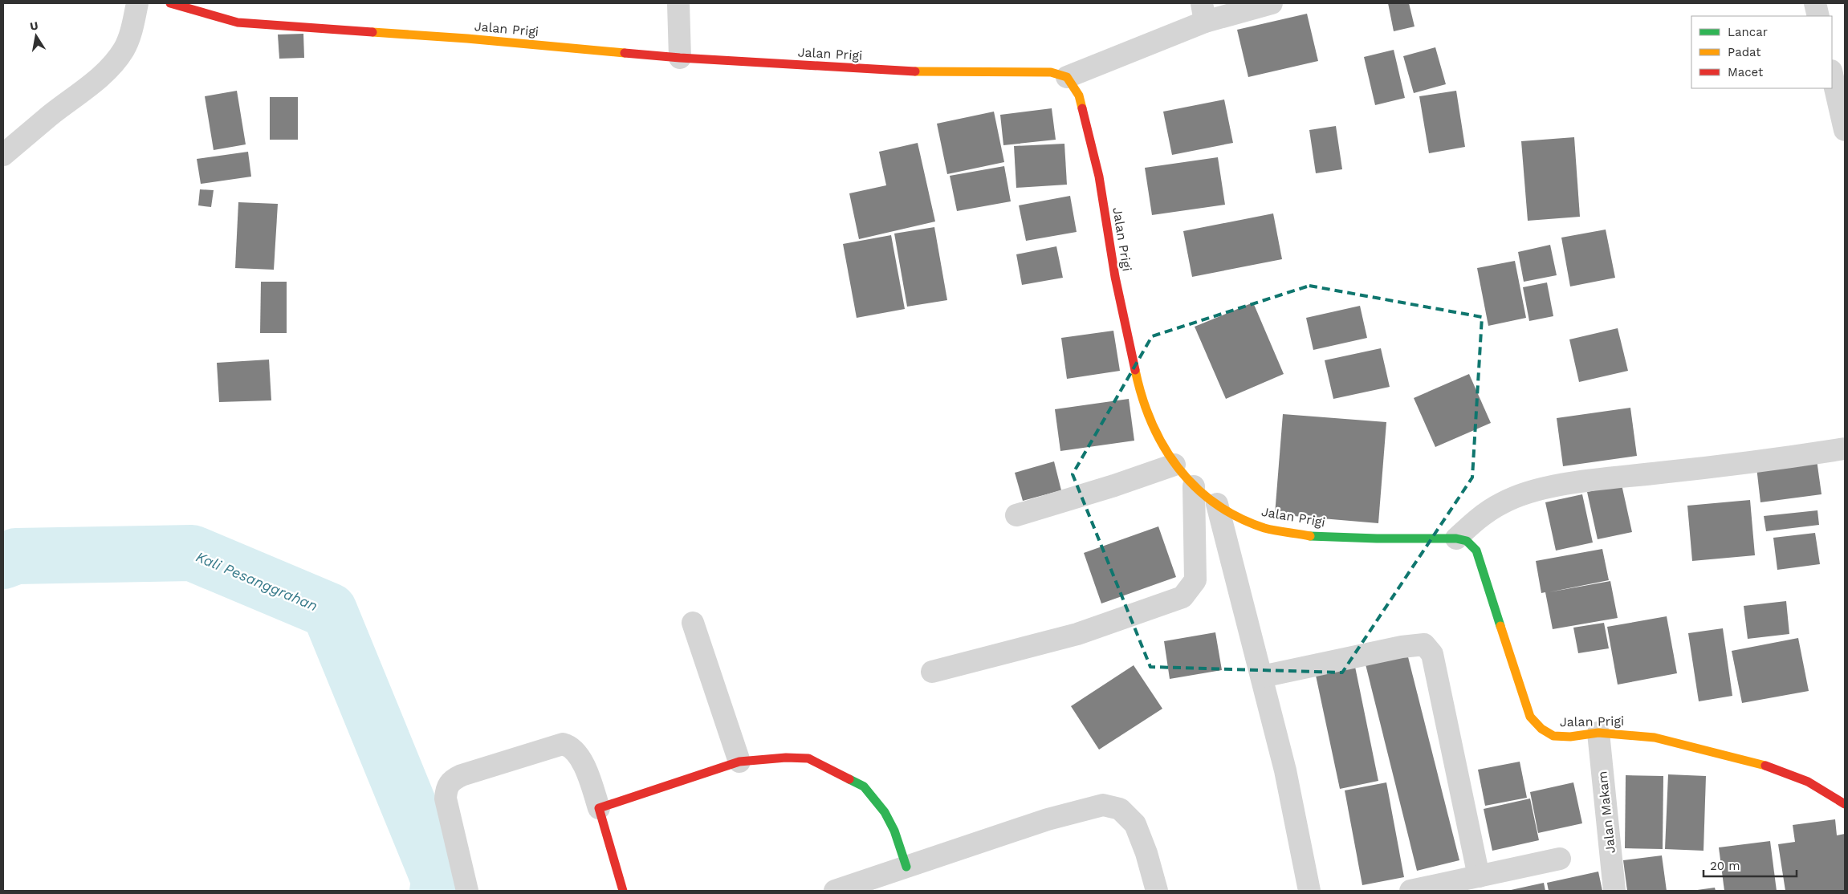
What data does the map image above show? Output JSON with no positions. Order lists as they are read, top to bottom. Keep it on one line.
{"streets":{"street":["Jalan Prigi","Jalan Makam"]},"crossings":[["Jalan Prigi","Jalan Makam"]],"water":["Kali Pesanggrahan"],"legend":["Lancar","Padat","Macet"],"scale_bar":"20 m","north":"top"}
